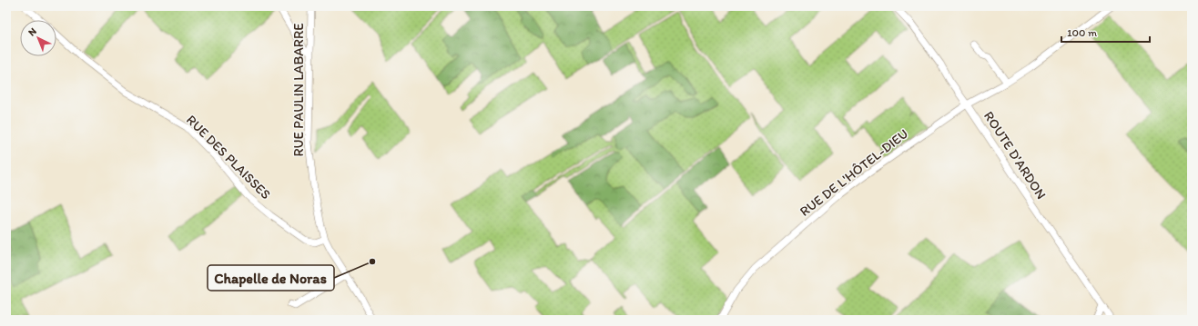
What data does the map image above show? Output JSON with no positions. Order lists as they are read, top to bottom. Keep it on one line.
{"streets":{"street":["RUE PAULIN LABARRE","ROUTE D'ARDON","RUE DES PLAISSES","RUE DE L'HÔTEL-DIEU"]},"crossings":[["RUE PAULIN LABARRE","RUE DES PLAISSES"],["ROUTE D'ARDON","RUE DE L'HÔTEL-DIEU"]],"places":["Chapelle de Noras"],"scale_bar":"100 m","north":"top left"}
